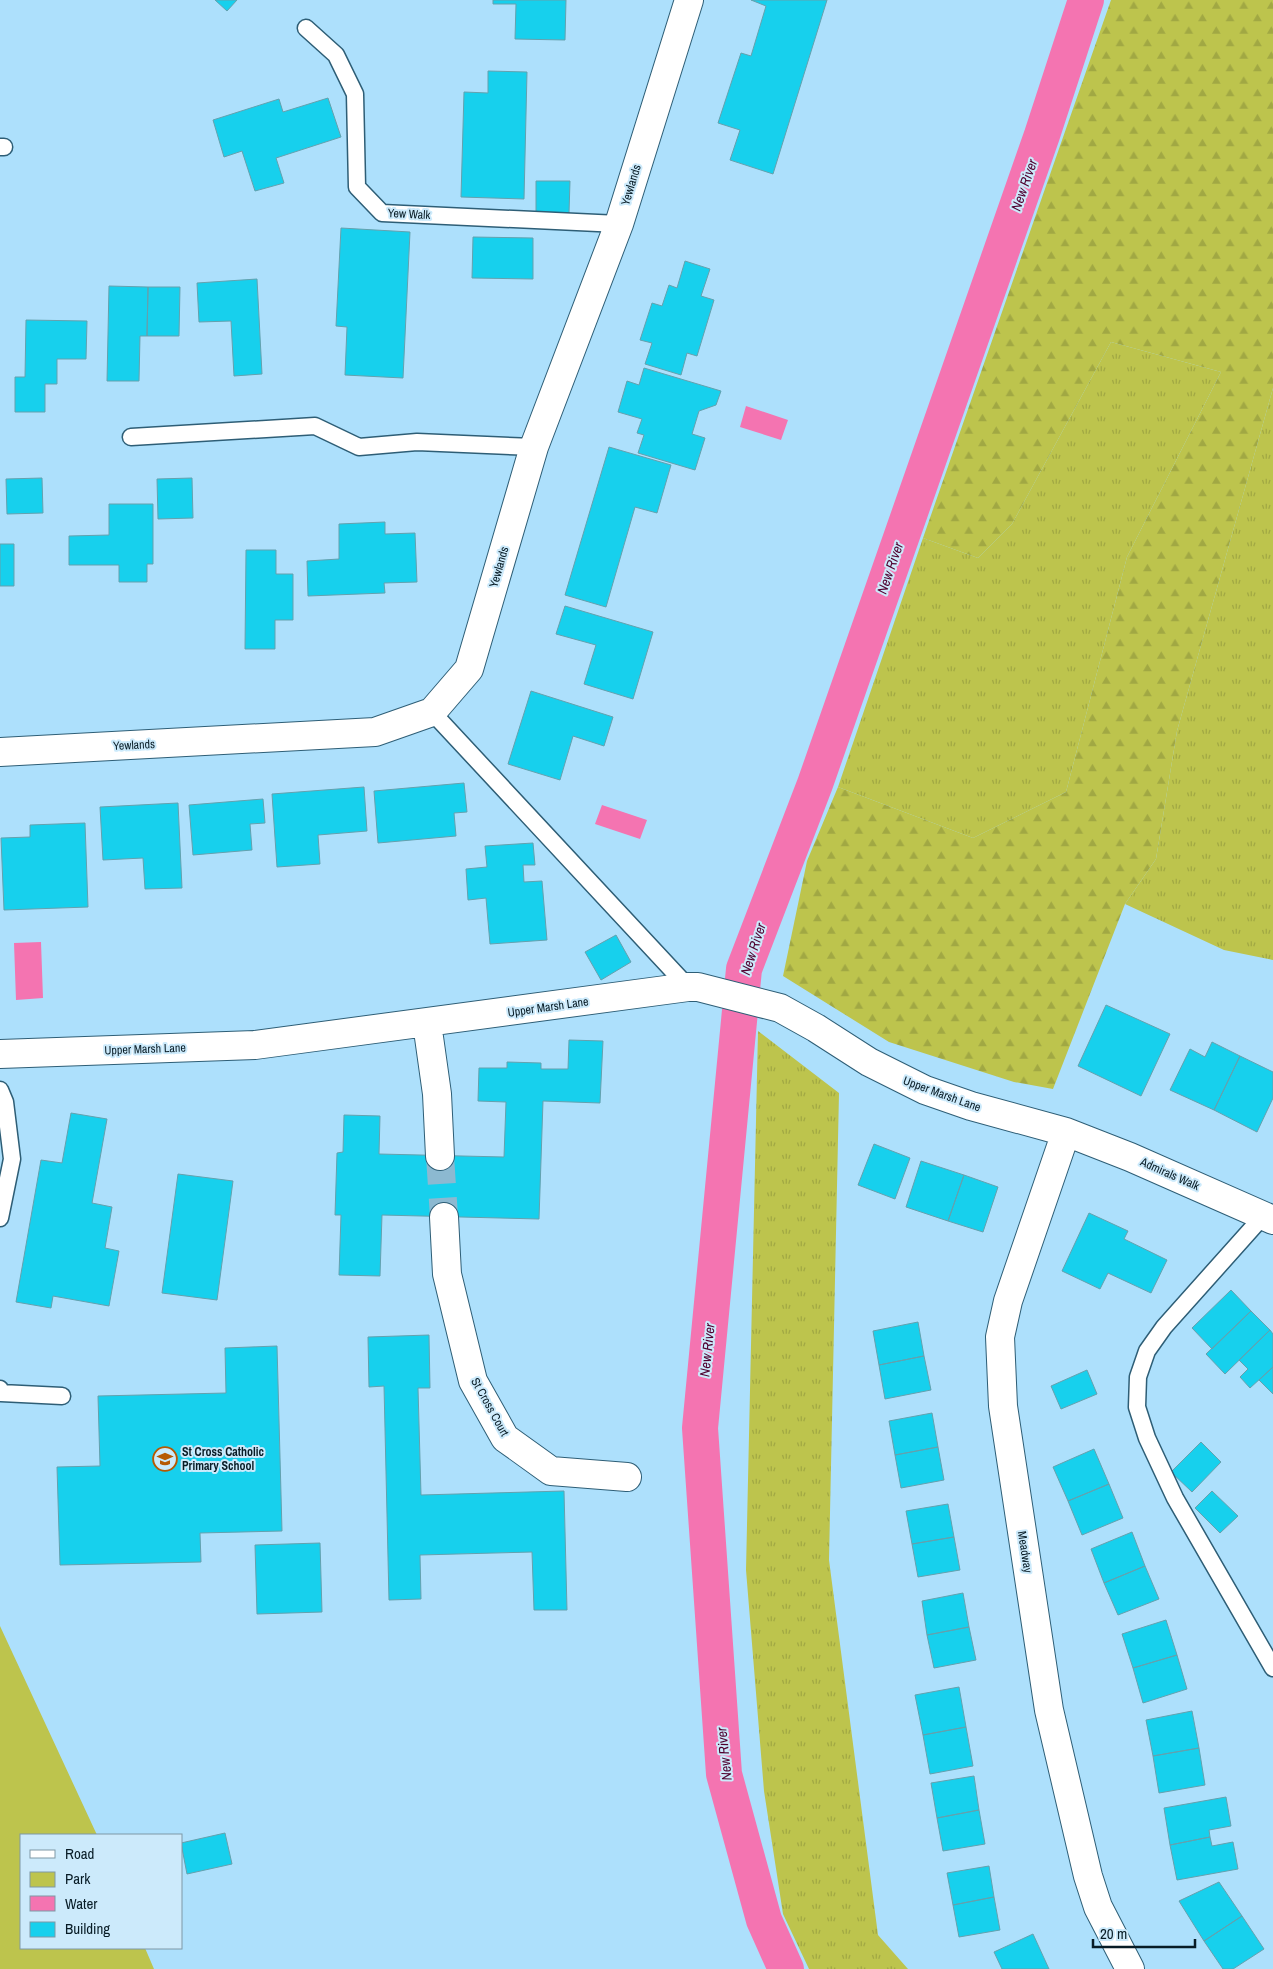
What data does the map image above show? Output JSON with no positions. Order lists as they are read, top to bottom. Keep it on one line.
{"streets":{"street":["Yewlands","Upper Marsh Lane","Admirals Walk","St Cross Court","Meadway"],"lane":["Yew Walk"]},"crossings":[["Yewlands","Yew Walk"],["Upper Marsh Lane","Admirals Walk"],["Upper Marsh Lane","Meadway"],["Admirals Walk","Meadway"]],"water":["New River"],"places":{"school or university":["St Cross Catholic Primary School"]},"legend":["Road","Park","Water","Building"],"scale_bar":"20 m"}
